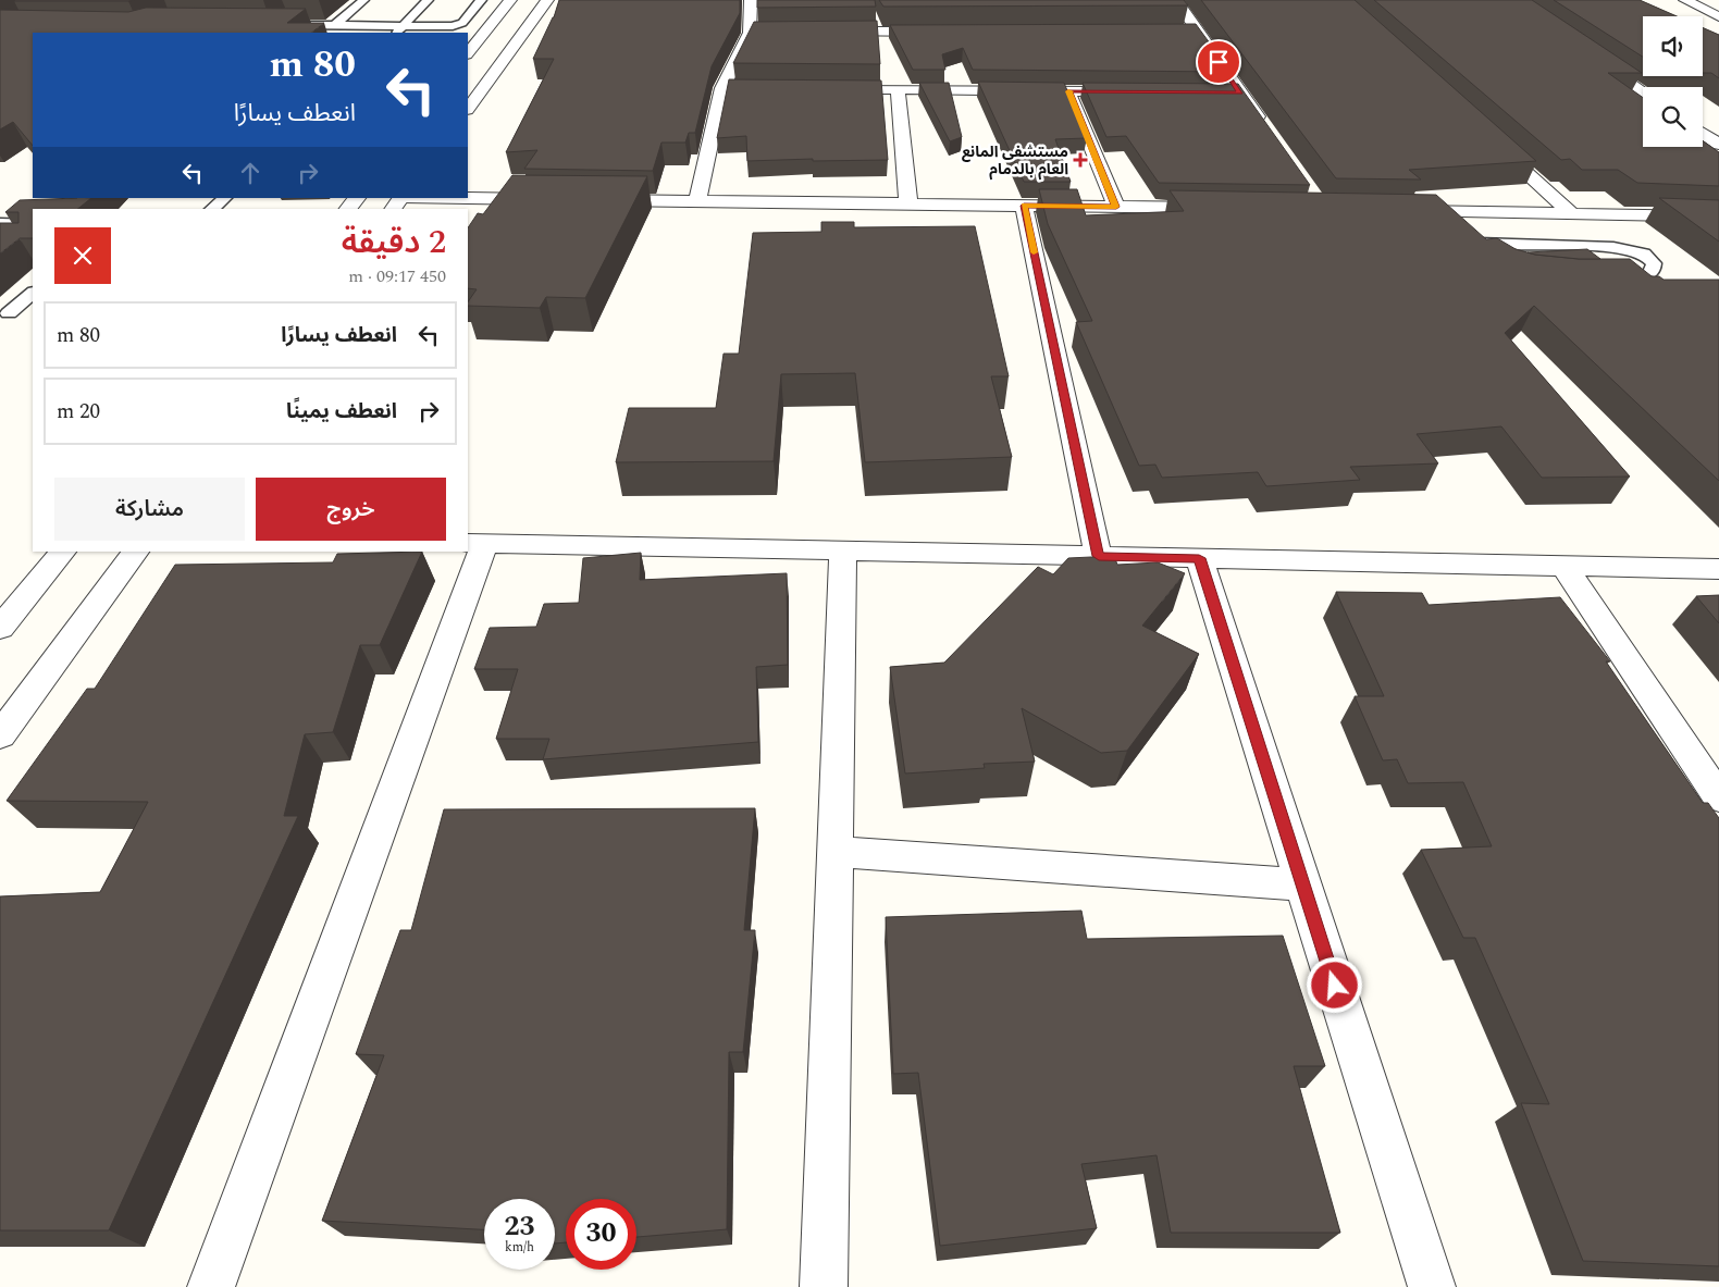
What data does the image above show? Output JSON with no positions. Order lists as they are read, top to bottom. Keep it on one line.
{"places":{"health":["مستشفى المانع العام بالدمام"]},"page":{"turn":["80 m","انعطف يسارًا"],"heading":["2 دقيقة","450 m · 09:17"],"list":[{"name":"انعطف يسارًا","value":"80 m"},{"name":"انعطف يمينًا","value":"20 m"}],"buttons":["خروج","مشاركة"],"speed":"23 km/h","limit":"30"}}
